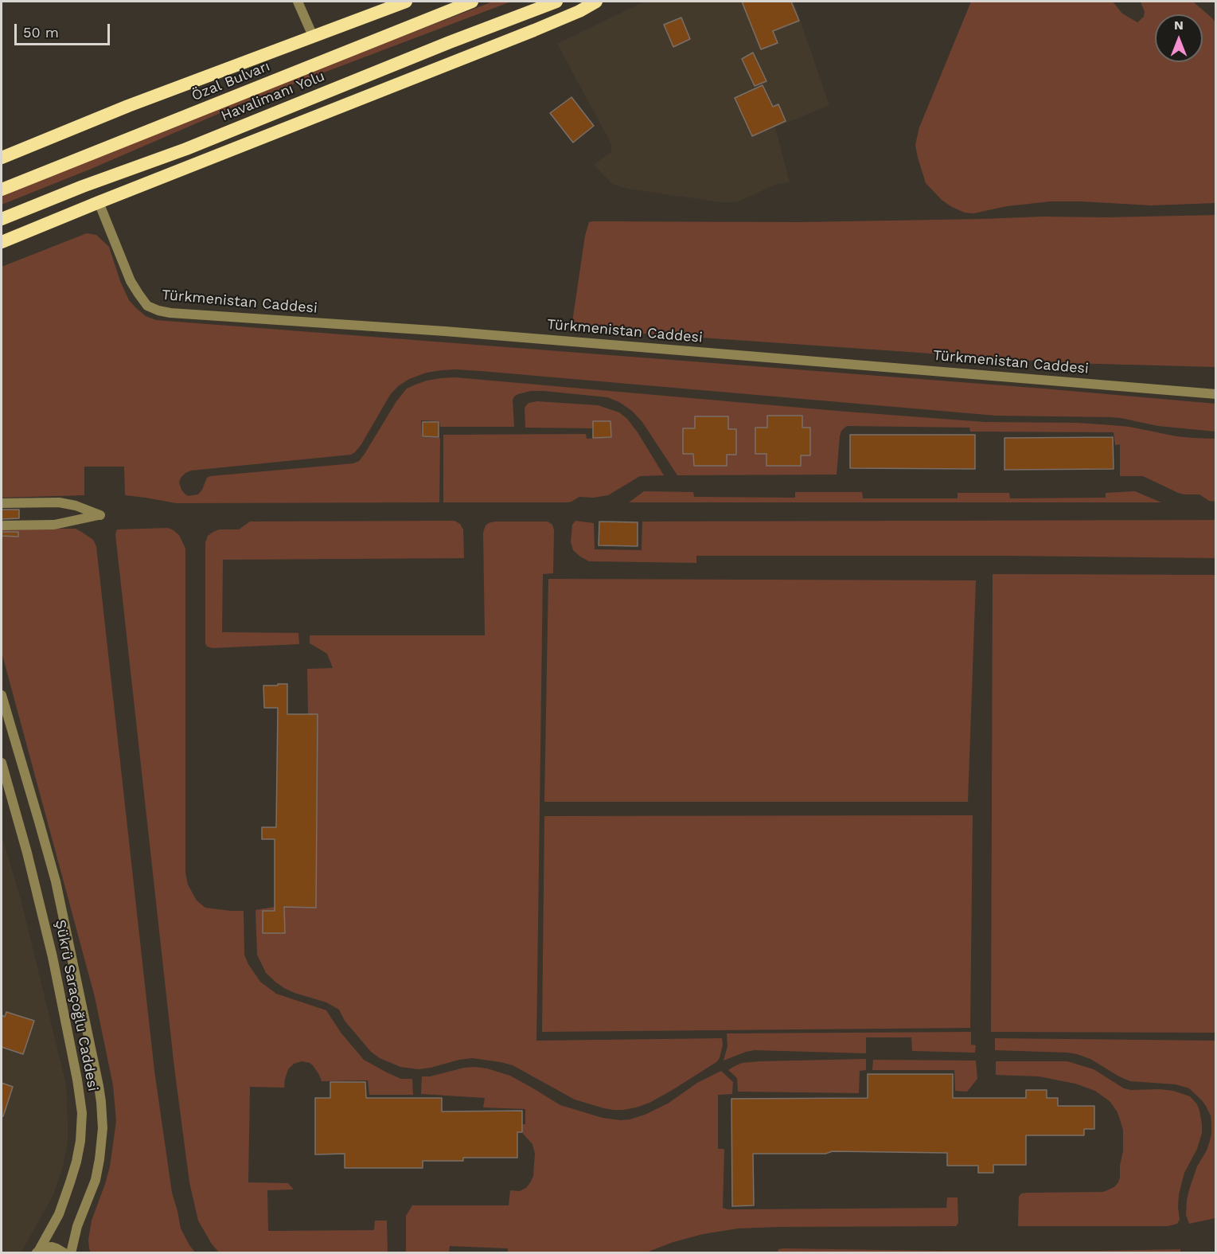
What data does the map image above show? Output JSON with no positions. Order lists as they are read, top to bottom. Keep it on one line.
{"streets":{"highway":["Özal Bulvarı","Havalimanı Yolu"],"street":["Türkmenistan Caddesi","Şükrü Saraçoğlu Caddesi"]},"scale_bar":"50 m","north":"top"}
